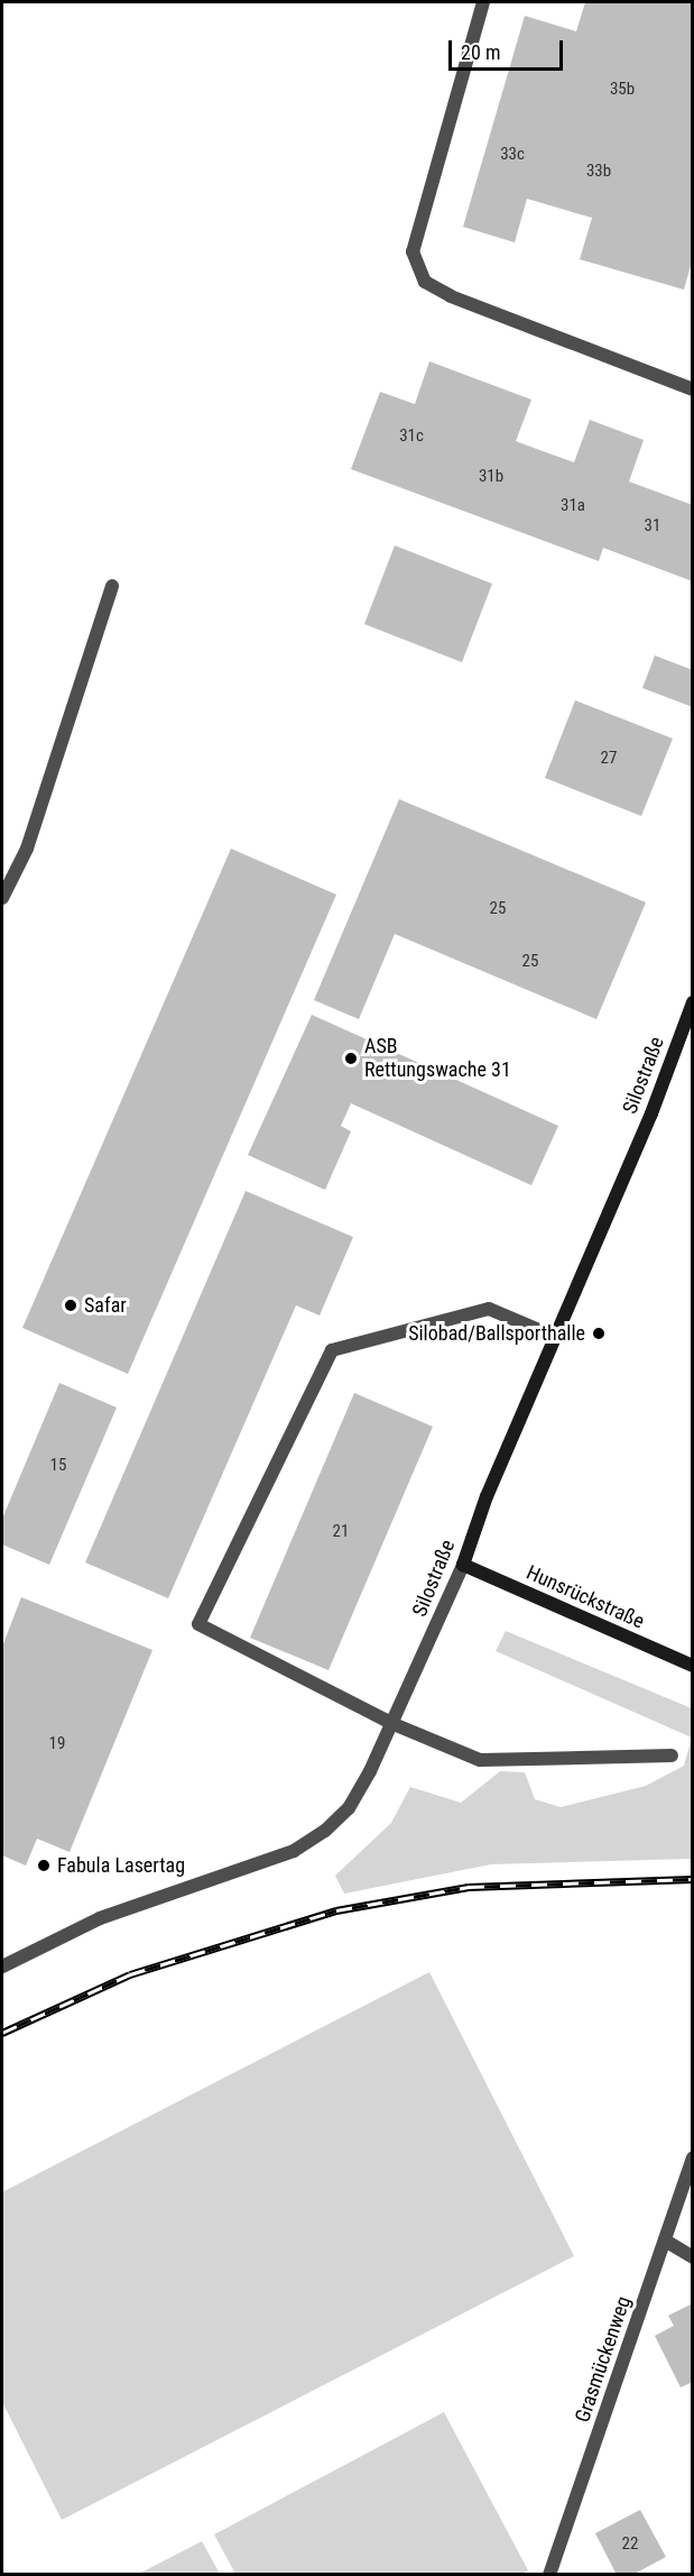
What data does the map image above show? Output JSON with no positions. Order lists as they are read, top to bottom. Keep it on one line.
{"streets":{"main road":["Silostraße","Hunsrückstraße"],"street":["Grasmückenweg"]},"crossings":[["Silostraße","Hunsrückstraße"]],"places":["ASB Rettungswache 31","Safar","Silobad/Ballsporthalle","Fabula Lasertag"],"house_numbers":["35b","33c","33b","31c","31b","31a","31","27","25","25","15","21","19","22"],"scale_bar":"20 m"}
